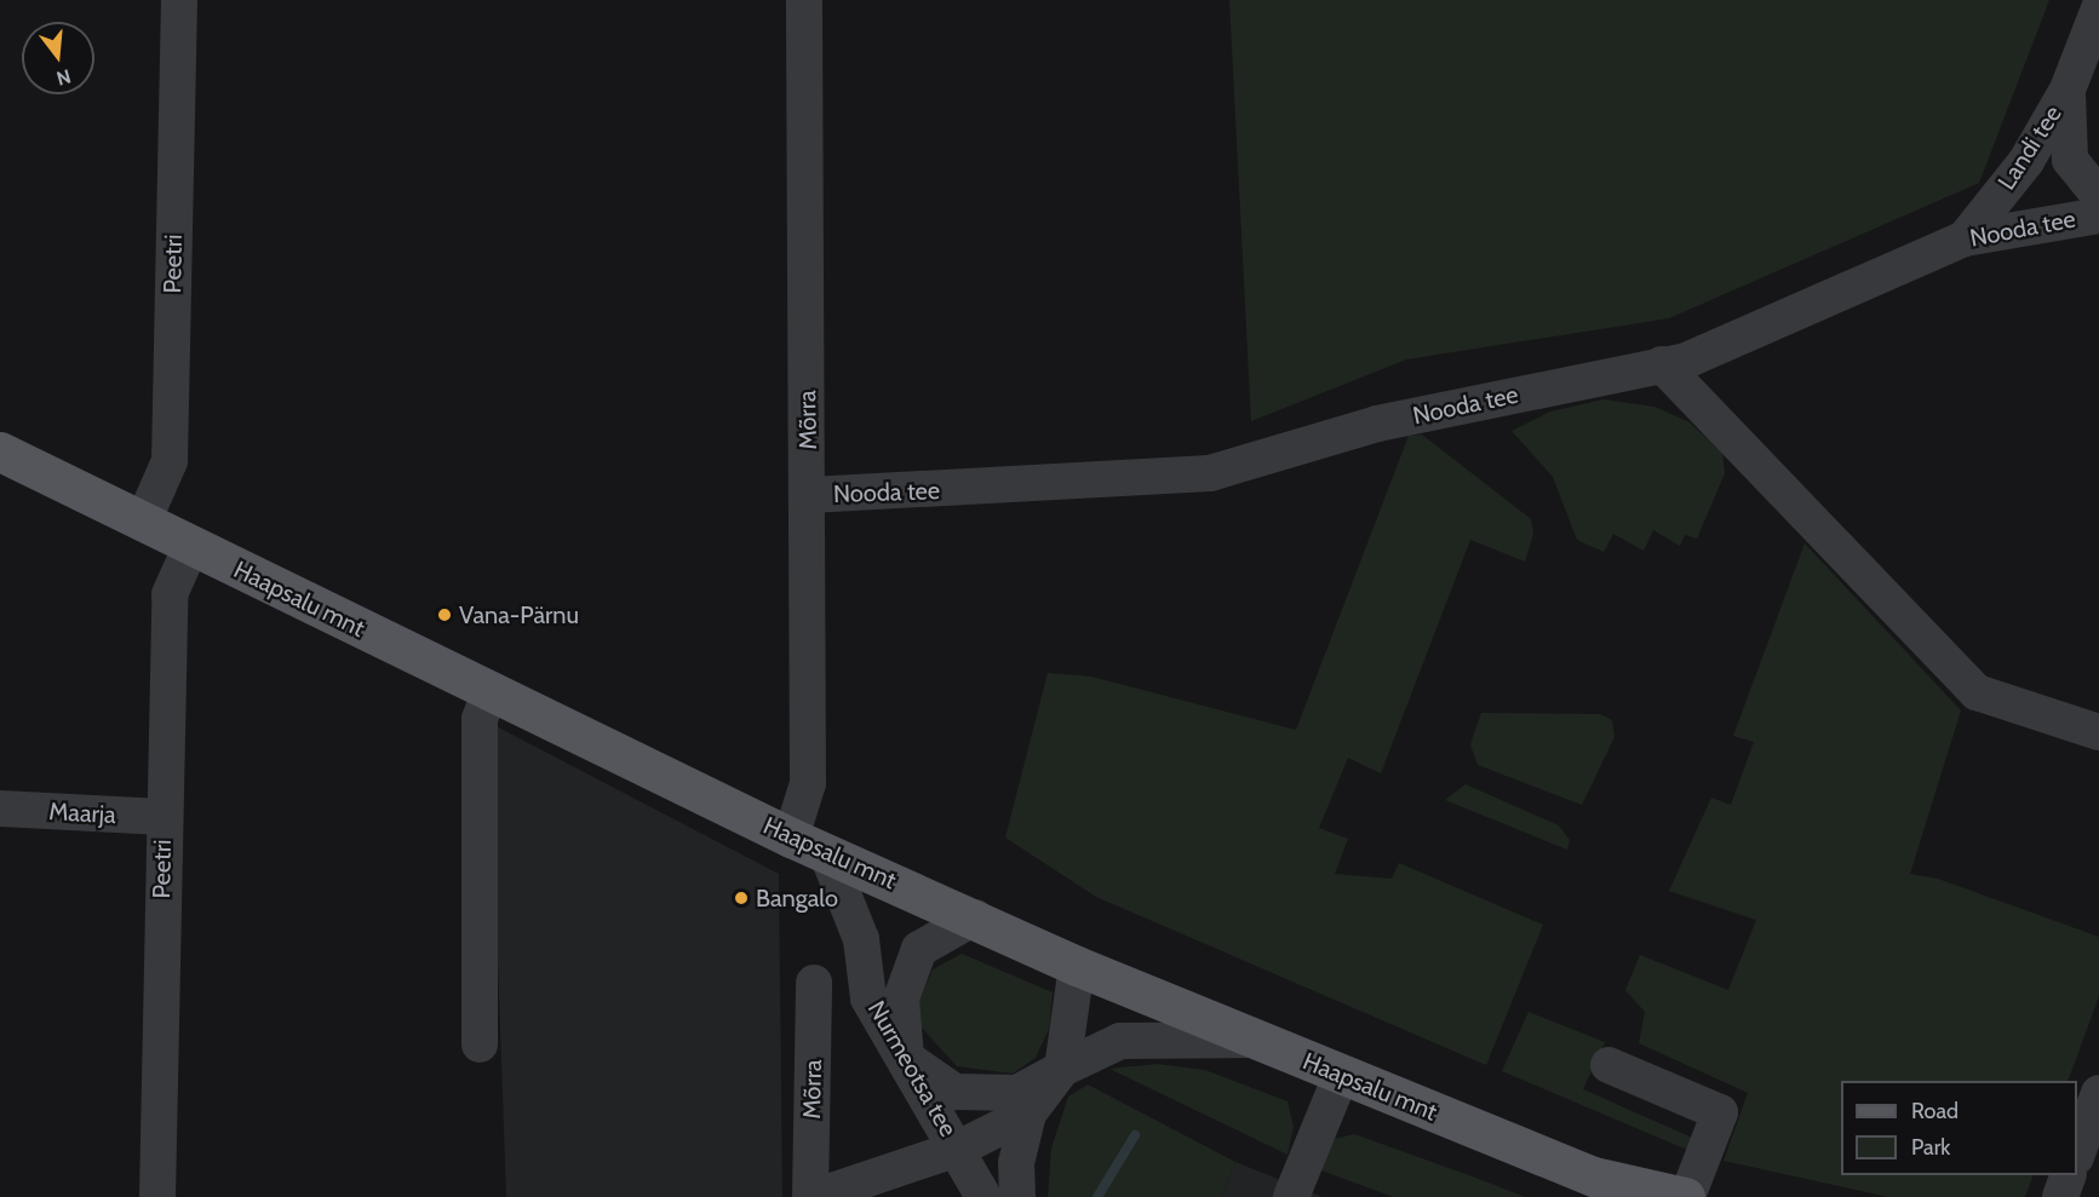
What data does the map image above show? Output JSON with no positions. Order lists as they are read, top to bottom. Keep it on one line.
{"streets":{"main road":["Haapsalu mnt"],"street":["Landi tee","Nooda tee","Peetri","Mõrra","Maarja","Nurmeotsa tee"]},"crossings":[["Landi tee","Nooda tee"],["Nooda tee","Mõrra"],["Peetri","Haapsalu mnt"],["Peetri","Maarja"],["Mõrra","Haapsalu mnt"],["Haapsalu mnt","Nurmeotsa tee"]],"places":["Vana-Pärnu","Bangalo"],"legend":["Road","Park"],"north":"bottom"}
